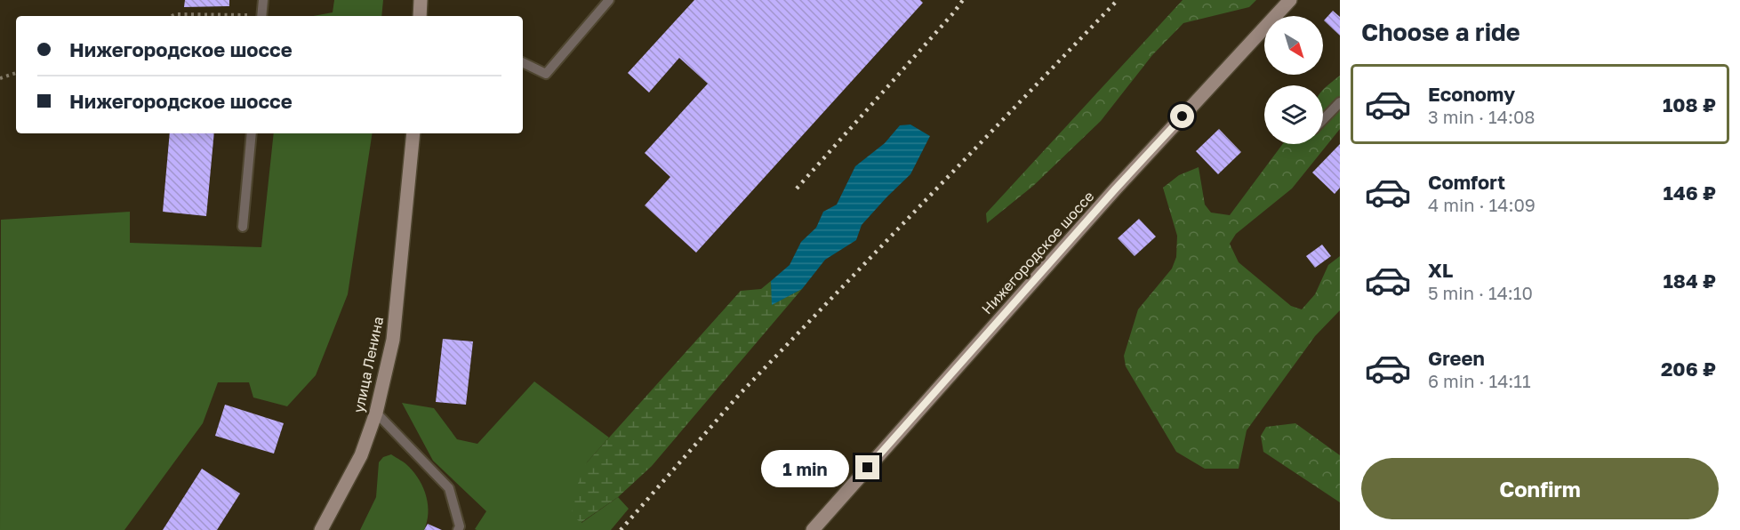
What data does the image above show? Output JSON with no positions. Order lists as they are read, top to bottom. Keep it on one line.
{"streets":{"street":["Нижегородское шоссе","улица Ленина"]},"north":"bottom right","page":{"heading":"Choose a ride","banner":["Нижегородское шоссе","Нижегородское шоссе"],"list":[{"name":"Economy","note":"3 min · 14:08","value":"108 ₽"},{"name":"Comfort","note":"4 min · 14:09","value":"146 ₽"},{"name":"XL","note":"5 min · 14:10","value":"184 ₽"},{"name":"Green","note":"6 min · 14:11","value":"206 ₽"}],"buttons":"Confirm","bubble":"1 min"}}
